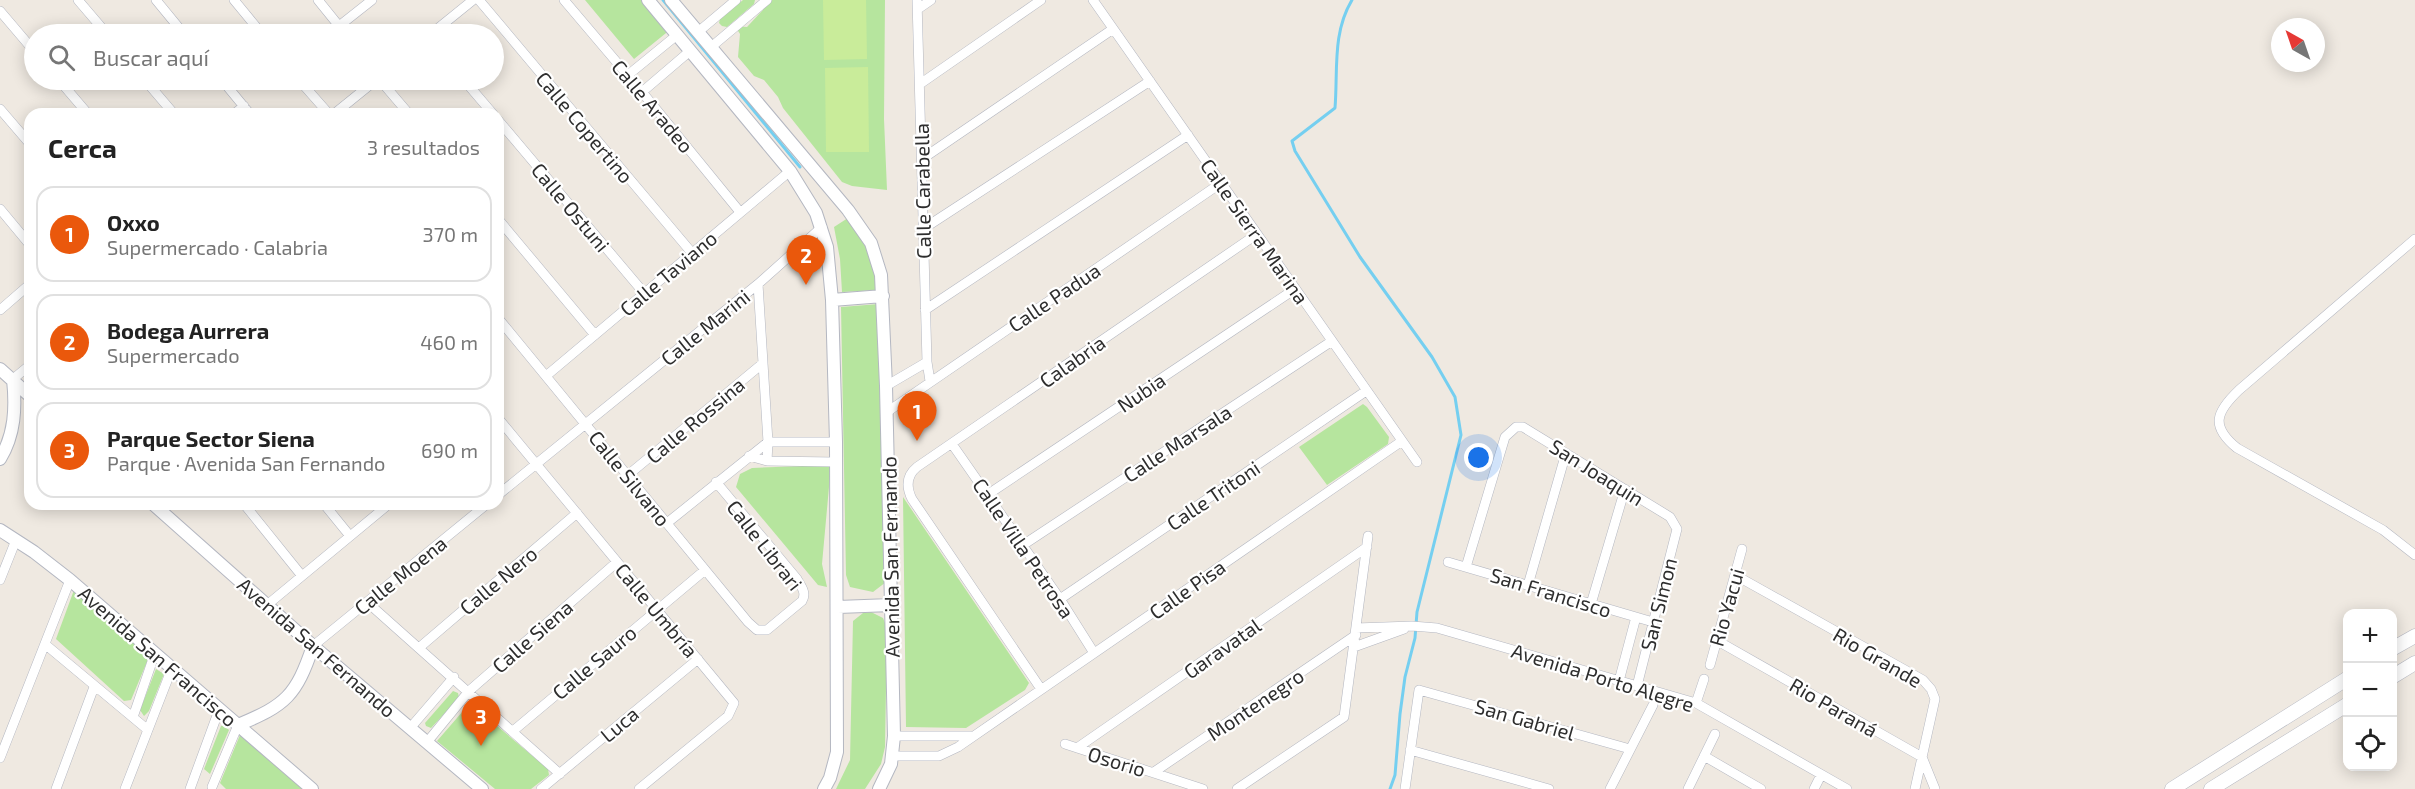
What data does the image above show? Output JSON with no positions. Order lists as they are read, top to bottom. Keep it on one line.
{"streets":{"street":["Calle Aradeo","Calle Copertino","Calle Carabella","Calle Ostuni","Calle Sierra Marina","Calle Taviano","Calle Padua","Calle Marini","Calabria","Nubia","Calle Rossina","Calle Marsala","San Joaquin","Calle Silvano","Calle Tritoni","Calle Librari","Calle Villa Petrosa","Avenida San Fernando","Calle Moena","Calle Nero","Calle Pisa","San Francisco","San Simon","Rio Yacui","Calle Umbría","Calle Siena","Garavatal","Avenida San Francisco","Rio Grande","Calle Sauro","Avenida Porto Alegre","Montenegro","Rio Paraná","San Gabriel","Luca","Osorio"]},"crossings":[["Calle Aradeo","Calle Taviano"],["Calle Copertino","Calle Taviano"],["Calle Carabella","Calle Padua"],["Calle Ostuni","Calle Taviano"],["Calle Sierra Marina","Calle Padua"],["Calle Sierra Marina","Calabria"],["Calle Sierra Marina","Nubia"],["Calle Sierra Marina","Calle Marsala"],["Calle Sierra Marina","Calle Tritoni"],["Calle Sierra Marina","Calle Pisa"],["Calle Taviano","Calle Silvano"],["Calle Padua","Avenida San Fernando"],["Calle Marini","Calle Silvano"],["Calle Marini","Calle Umbría"],["Calabria","Calle Villa Petrosa"],["Calabria","Calle Pisa"],["Nubia","Calle Villa Petrosa"],["Calle Rossina","Calle Silvano"],["Calle Marsala","Calle Villa Petrosa"],["San Joaquin","San Francisco"],["San Joaquin","San Simon"],["Calle Silvano","Calle Librari"],["Calle Silvano","Calle Sauro"],["Calle Tritoni","Calle Villa Petrosa"],["Calle Villa Petrosa","Calle Pisa"],["Avenida San Fernando","Calle Moena"],["Avenida San Fernando","Calle Pisa"],["Avenida San Fernando","Calle Siena"],["Calle Nero","Calle Umbría"],["San Francisco","San Simon"],["San Simon","Avenida Porto Alegre"],["Rio Yacui","Rio Grande"],["Rio Yacui","Rio Paraná"],["Calle Umbría","Calle Siena"],["Calle Umbría","Calle Sauro"],["Calle Umbría","Luca"],["Garavatal","Osorio"],["Rio Grande","Rio Paraná"],["Avenida Porto Alegre","Montenegro"],["Montenegro","Osorio"]],"north":"top left","page":{"search":"Buscar aquí","heading":["Cerca","3 resultados"],"list":[{"mark":"1","name":"Oxxo","note":"Supermercado · Calabria","value":"370 m"},{"mark":"2","name":"Bodega Aurrera","note":"Supermercado","value":"460 m"},{"mark":"3","name":"Parque Sector Siena","note":"Parque · Avenida San Fernando","value":"690 m"}],"pins":["2","1","3"],"map_buttons":["+","−"]}}
